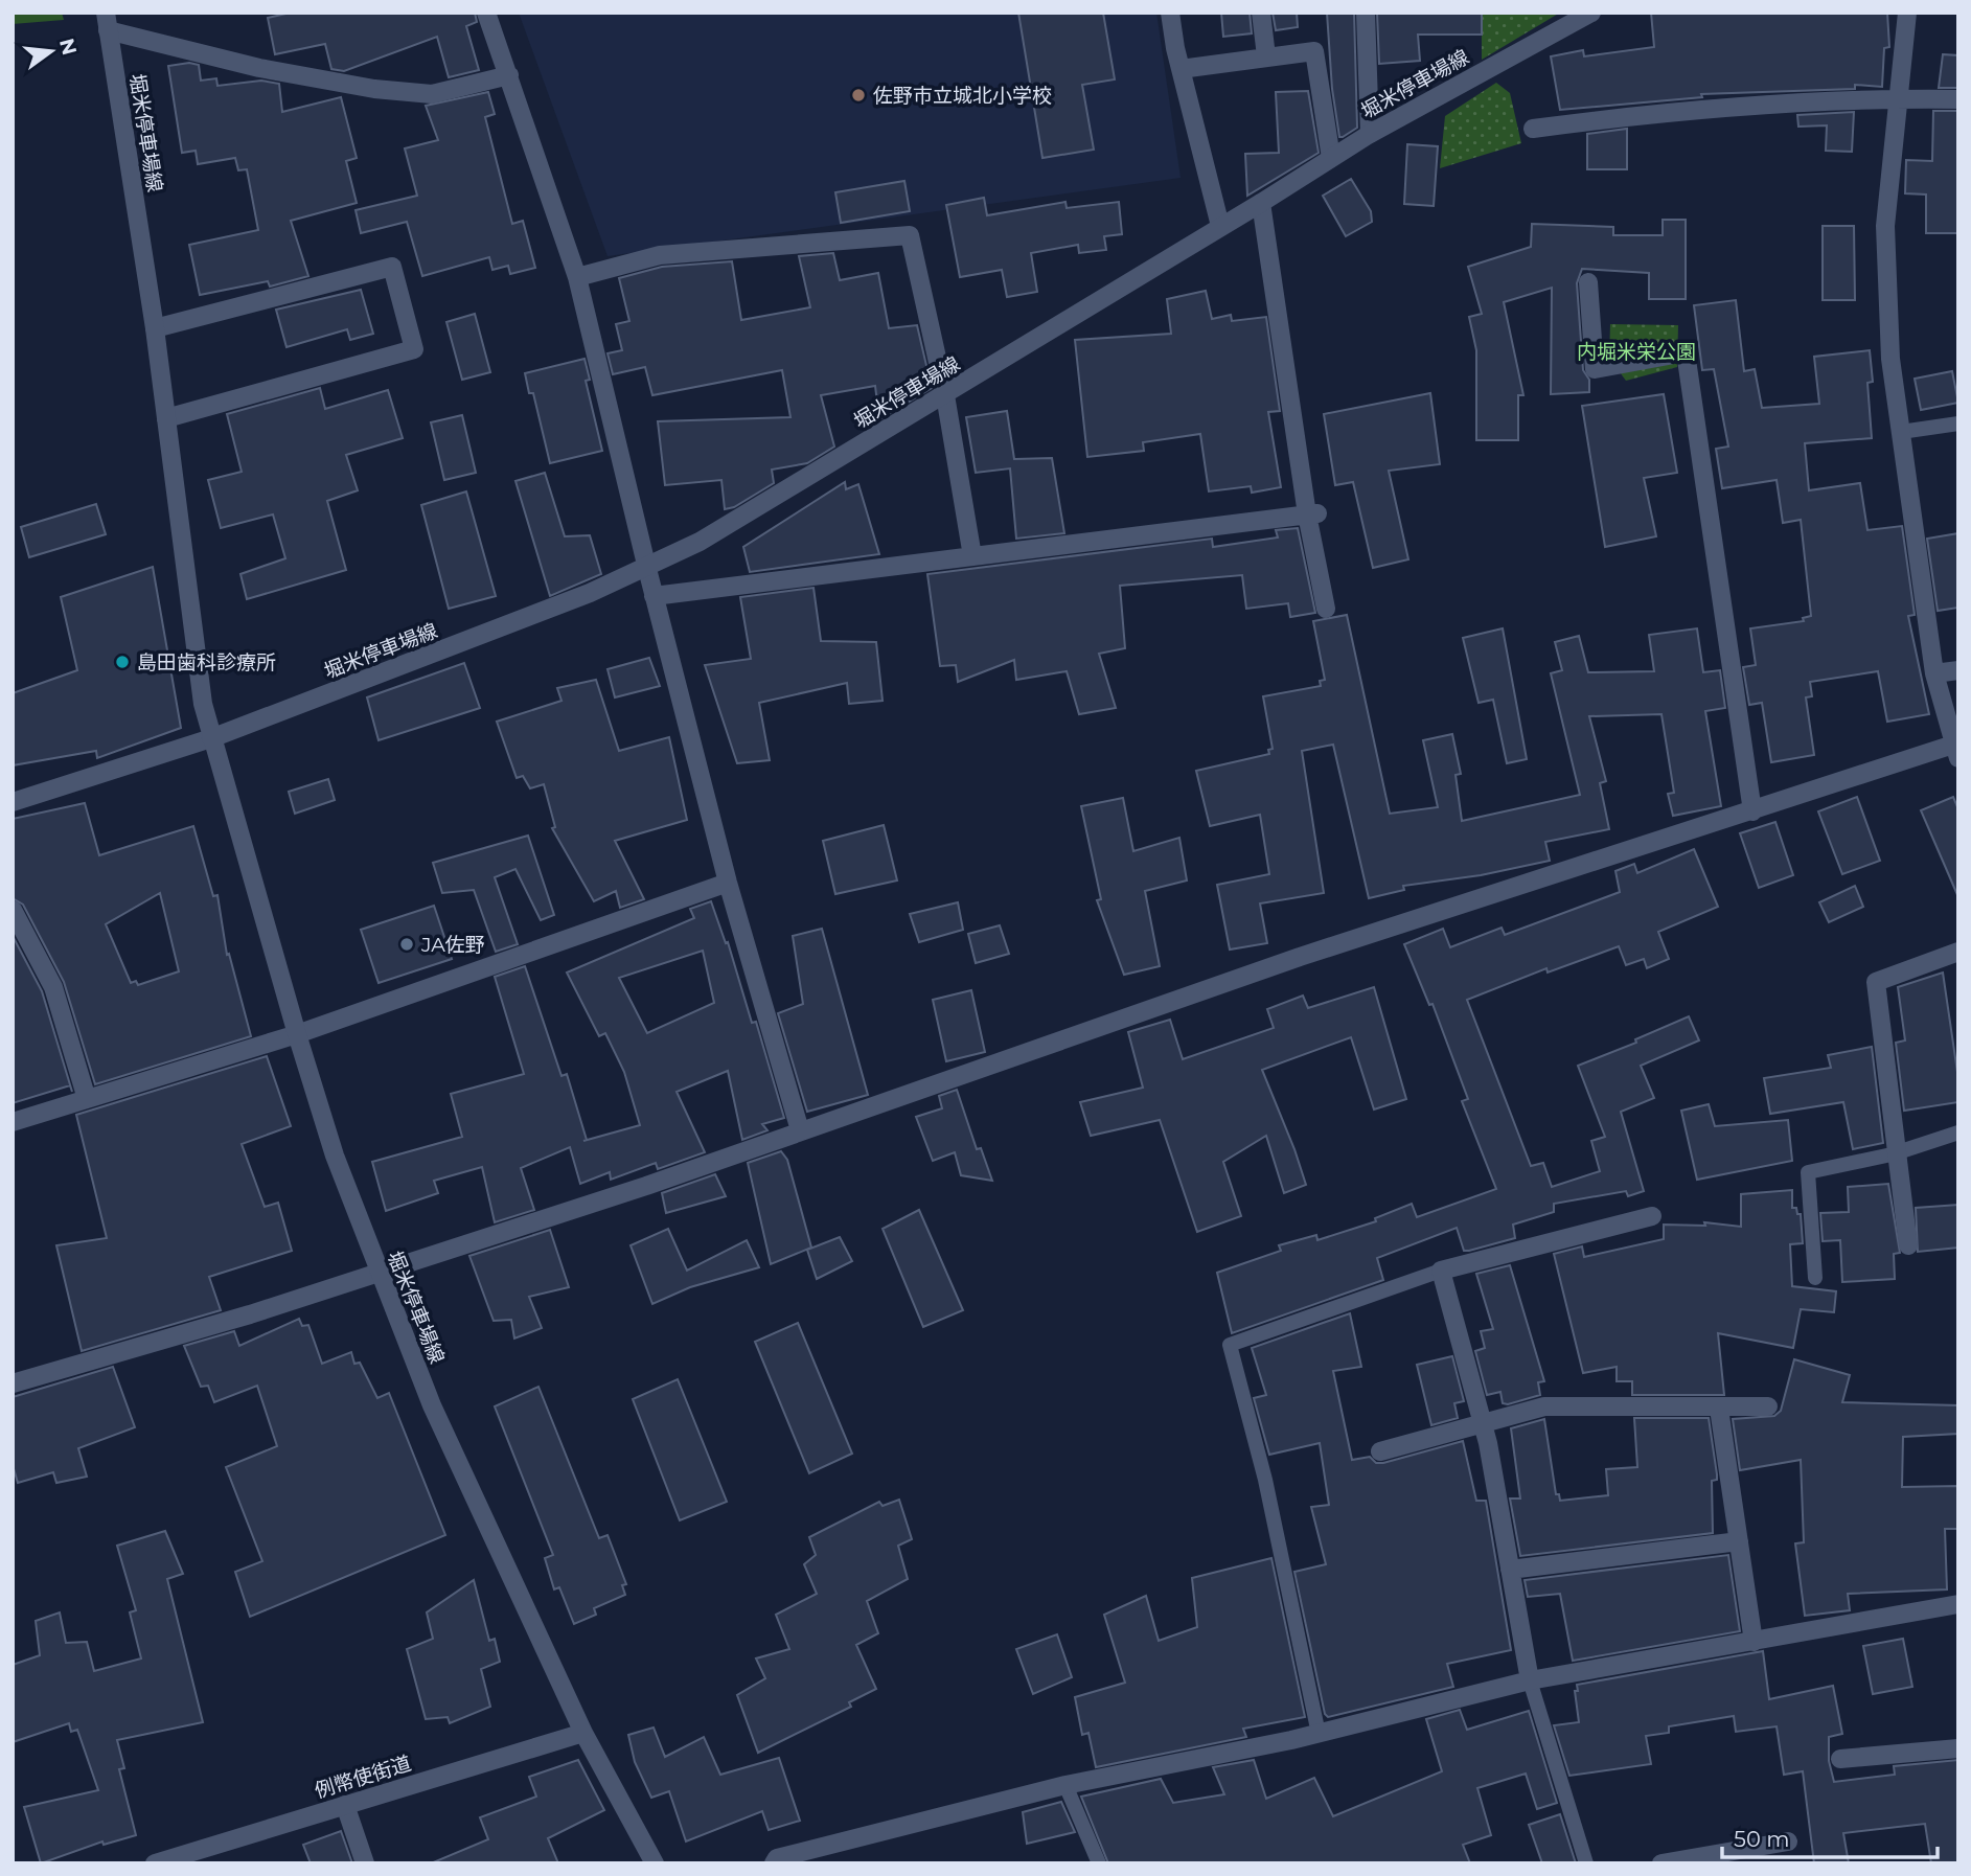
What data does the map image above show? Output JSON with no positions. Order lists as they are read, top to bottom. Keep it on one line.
{"streets":{"street":["堀米停車場線","例幣使街道"]},"crossings":[["堀米停車場線","例幣使街道"]],"parks":["内堀米栄公園"],"places":["佐野市立城北小学校","島田歯科診療所","JA佐野"],"scale_bar":"50 m","north":"right"}
